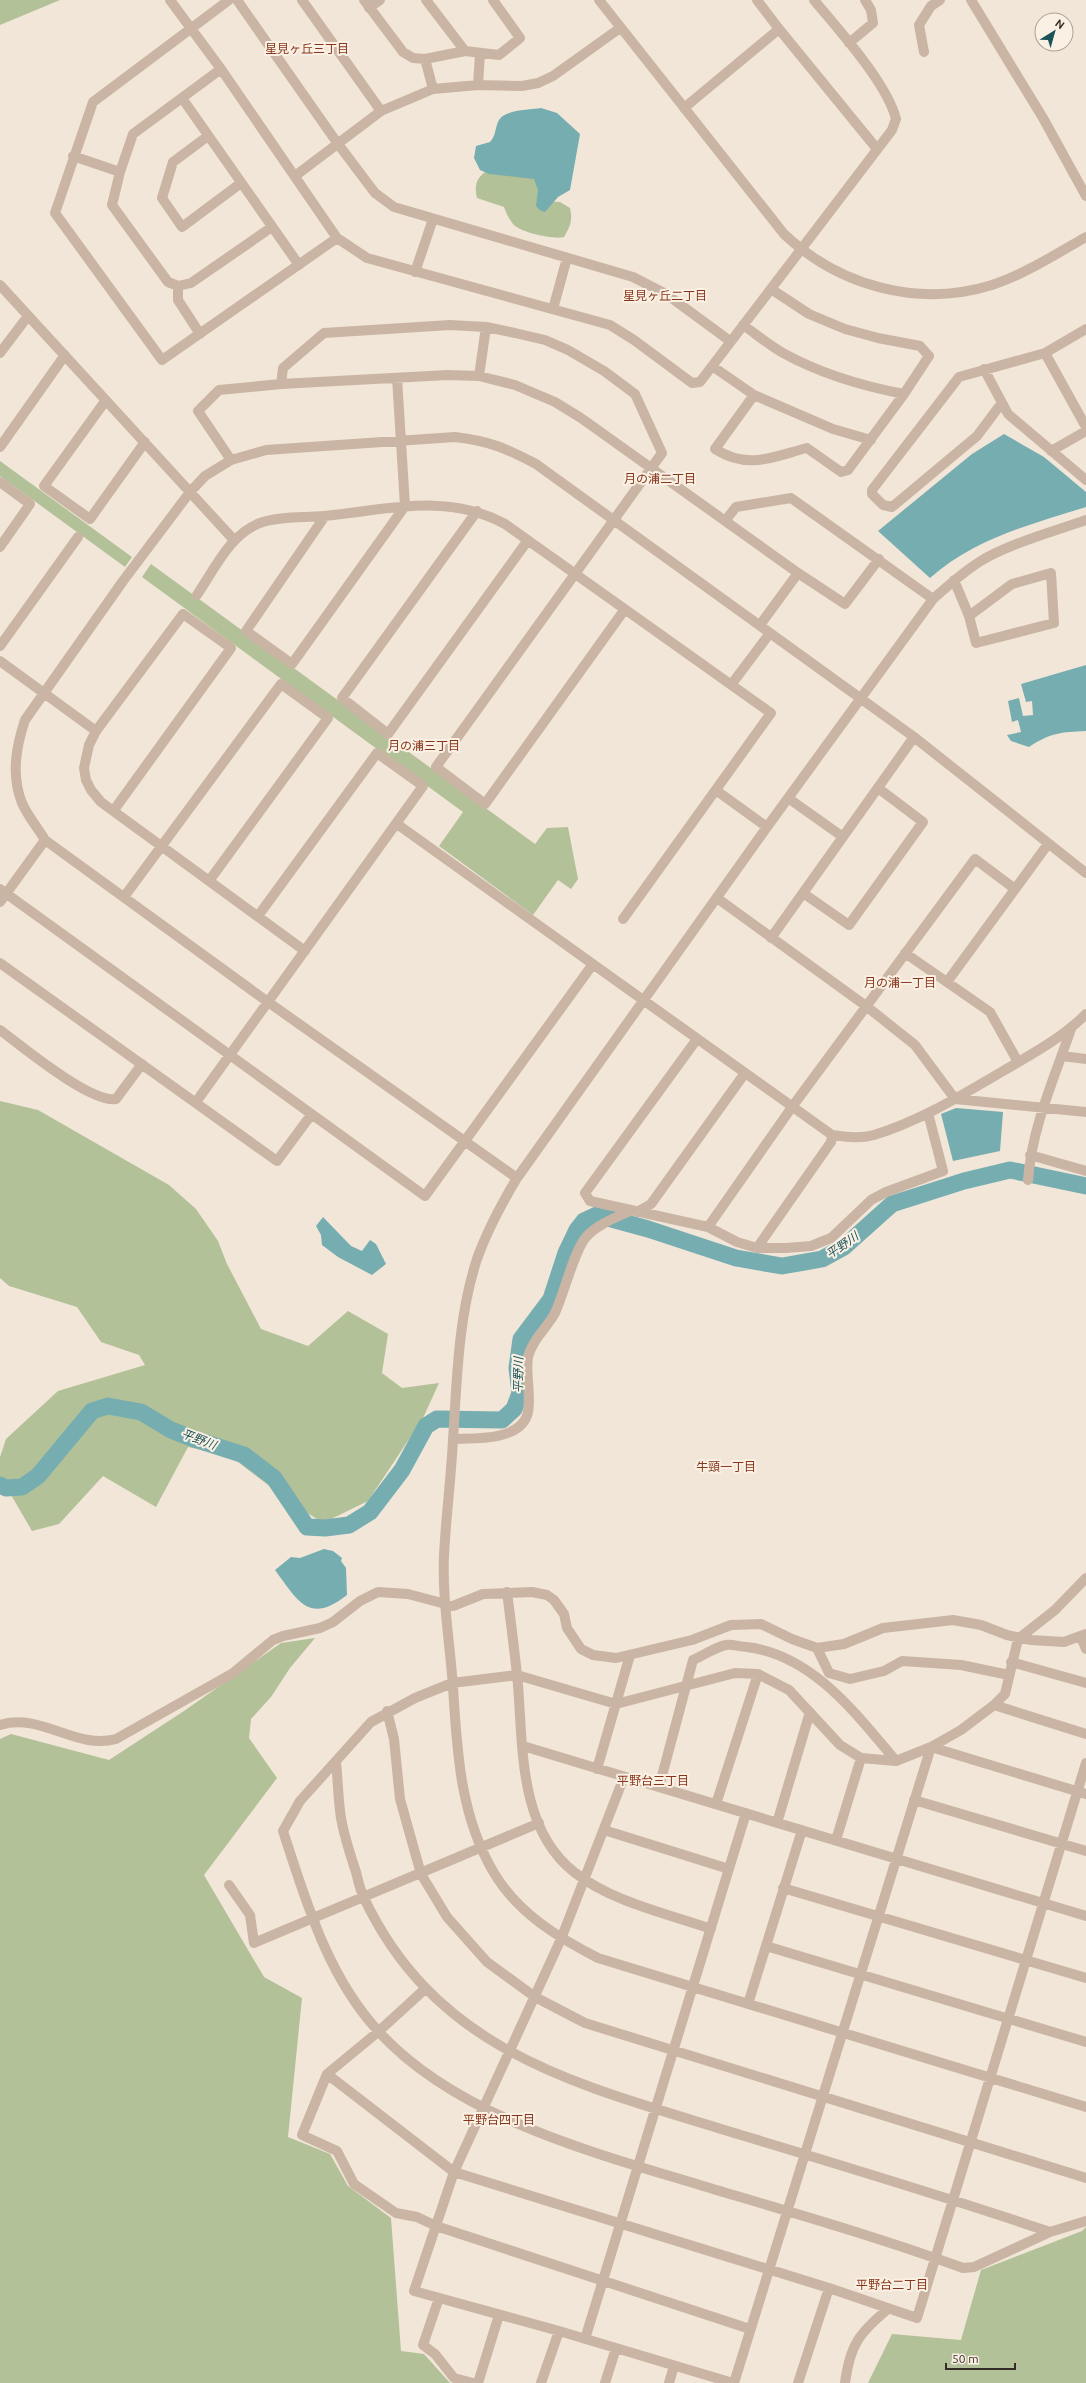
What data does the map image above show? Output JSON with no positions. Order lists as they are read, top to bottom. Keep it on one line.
{"districts":["星見ヶ丘三丁目","星見ヶ丘二丁目","月の浦二丁目","月の浦三丁目","月の浦一丁目","牛頸一丁目","平野台三丁目","平野台四丁目","平野台二丁目"],"water":["平野川"],"scale_bar":"50 m","north":"top right"}
